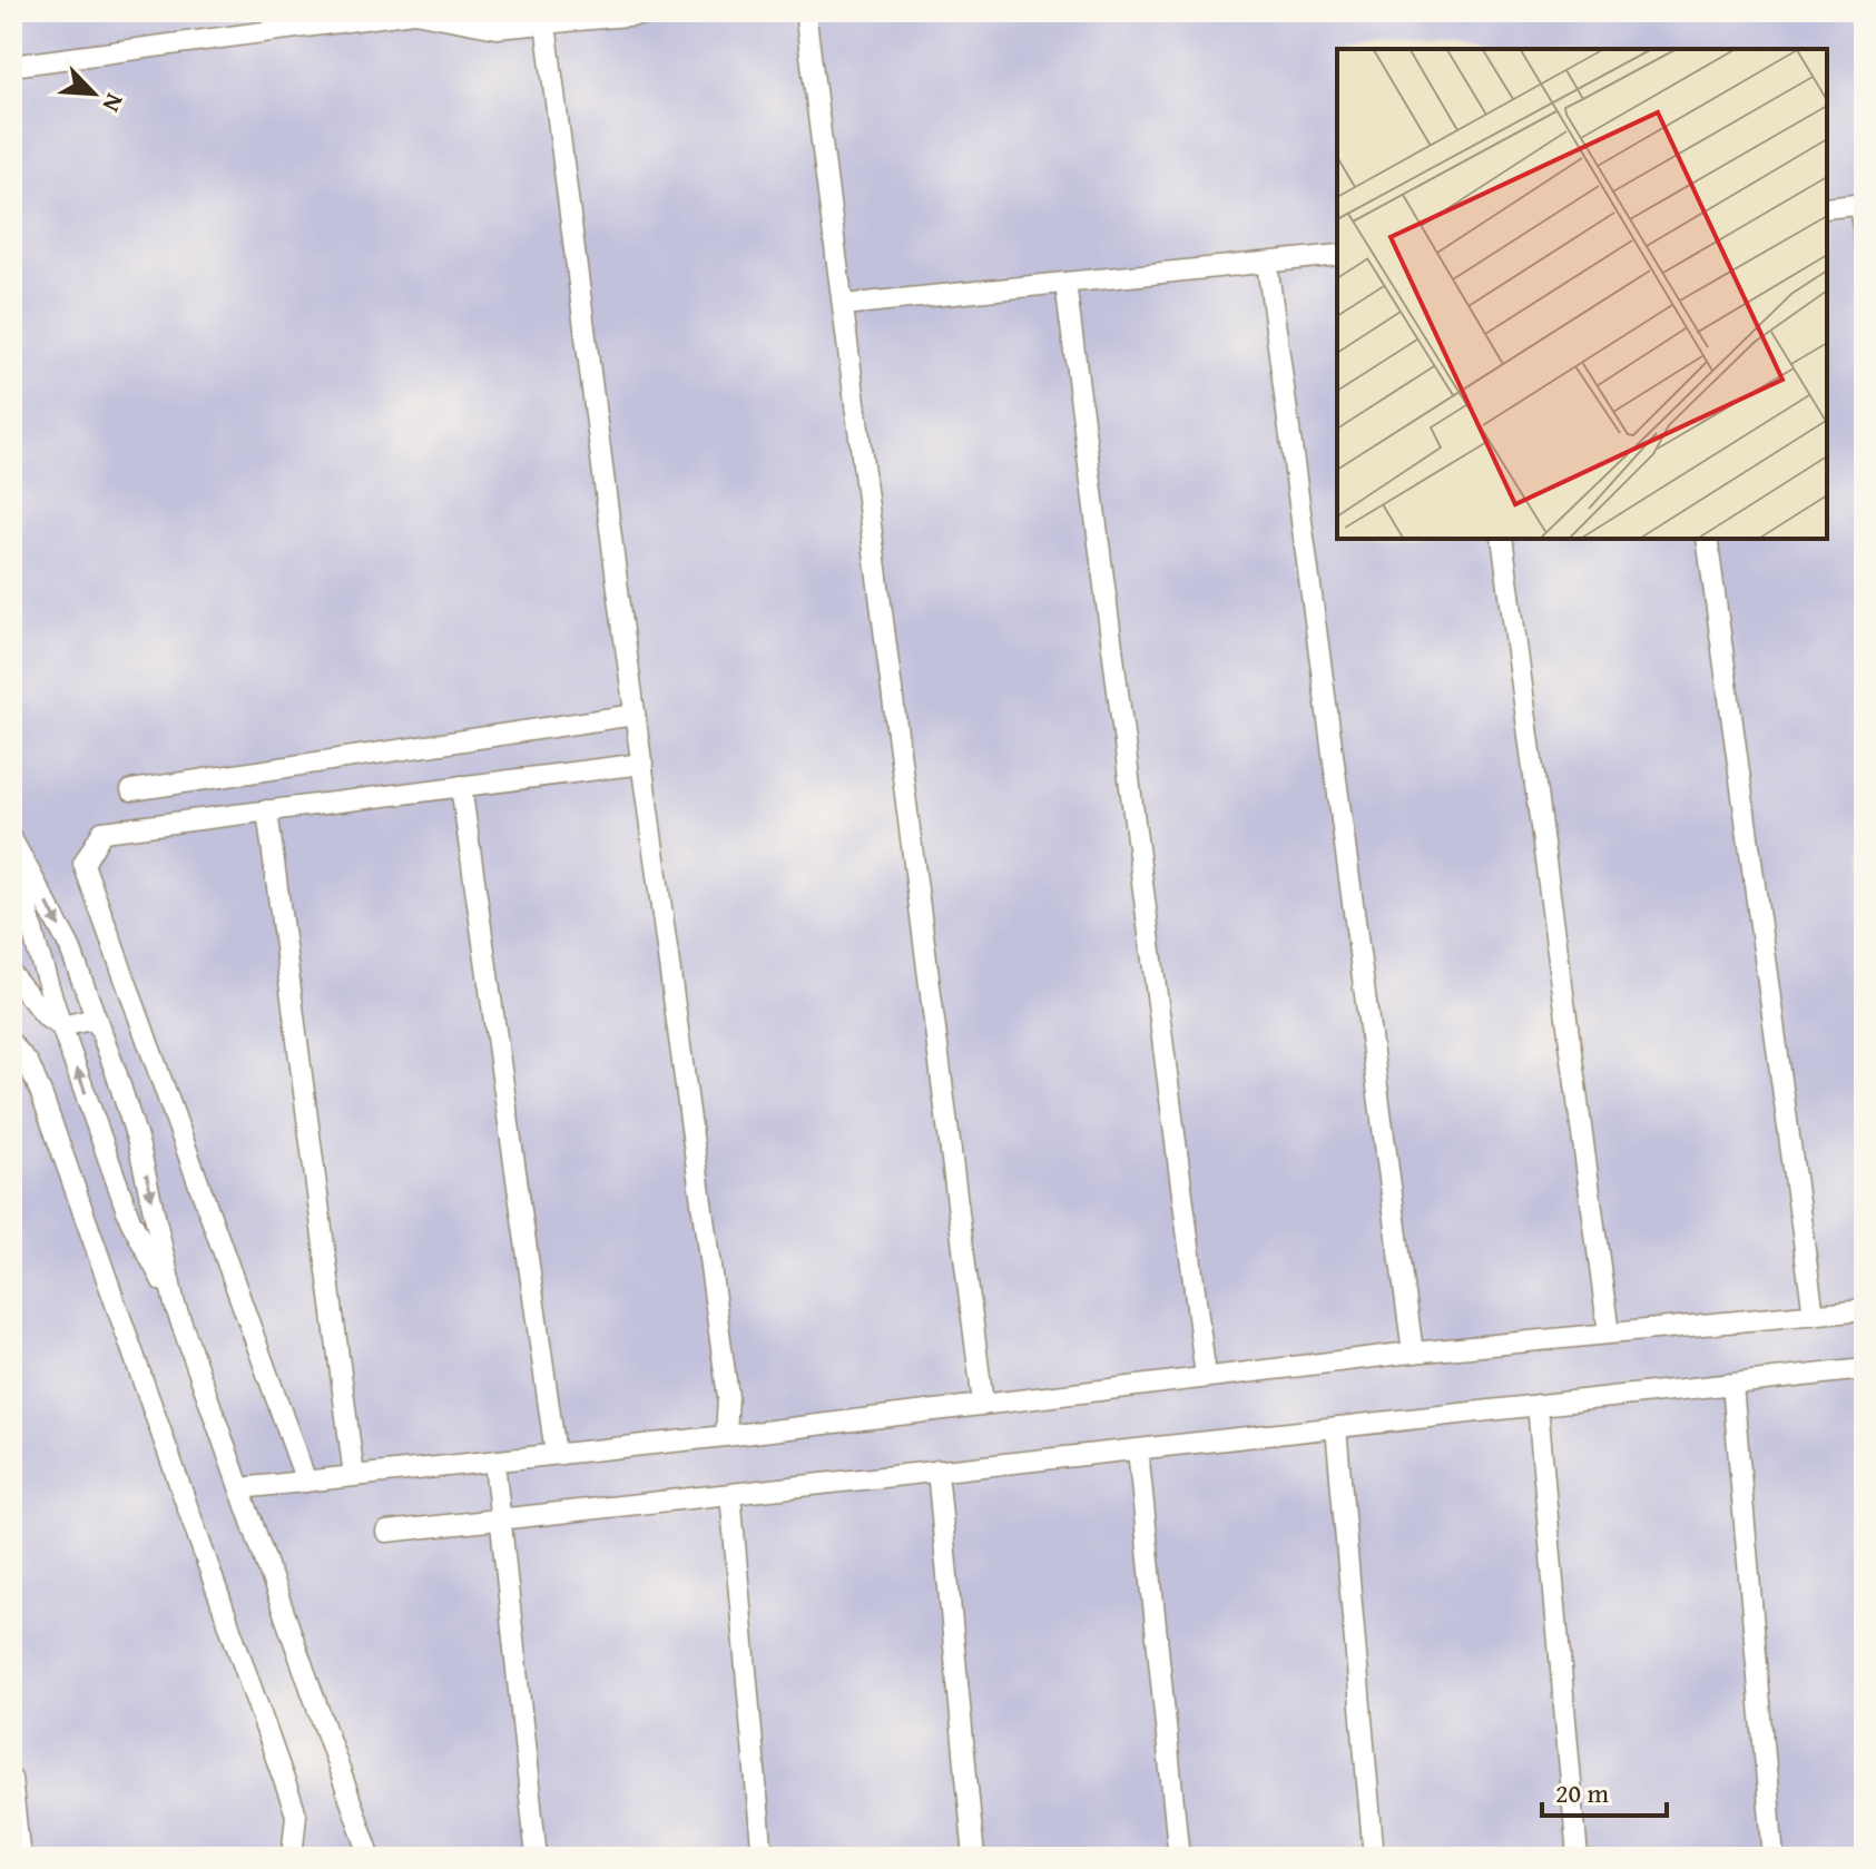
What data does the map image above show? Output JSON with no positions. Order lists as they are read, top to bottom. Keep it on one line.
{"scale_bar":"20 m","north":"bottom right"}
